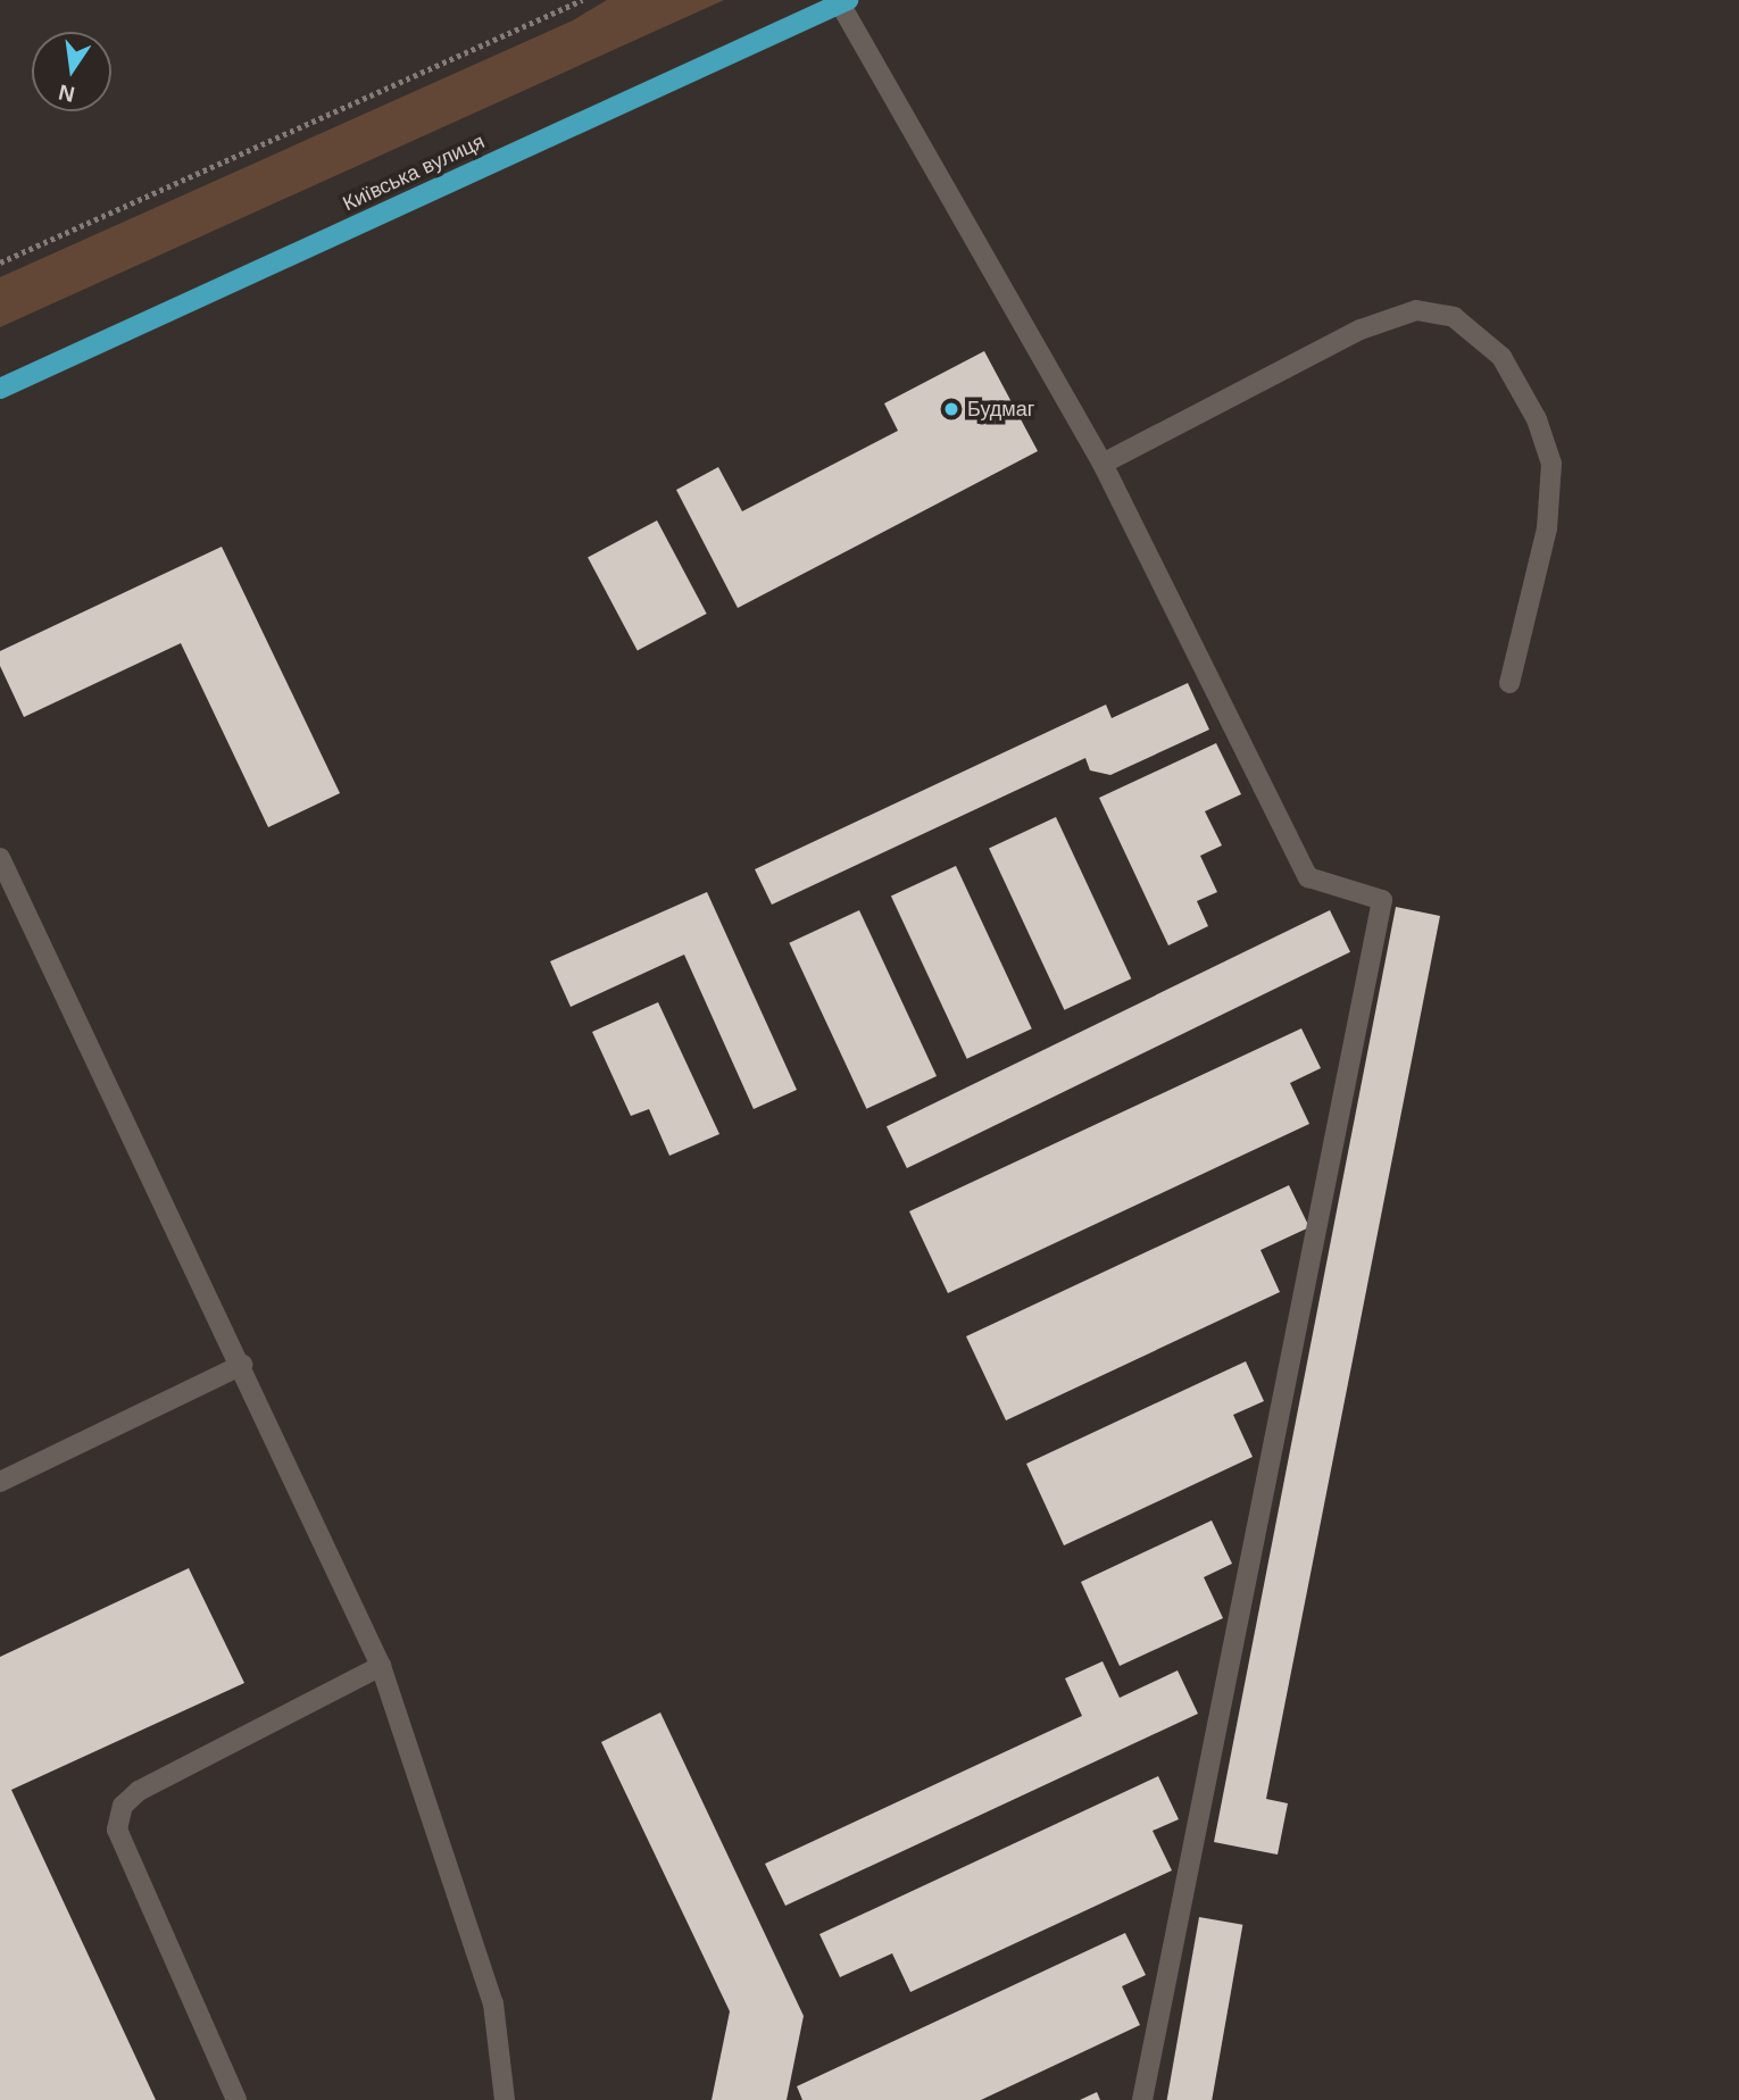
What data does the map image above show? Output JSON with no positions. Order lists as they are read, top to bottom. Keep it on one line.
{"streets":{"main road":["Київська вулиця"]},"places":["Будмаг"],"north":"bottom"}
